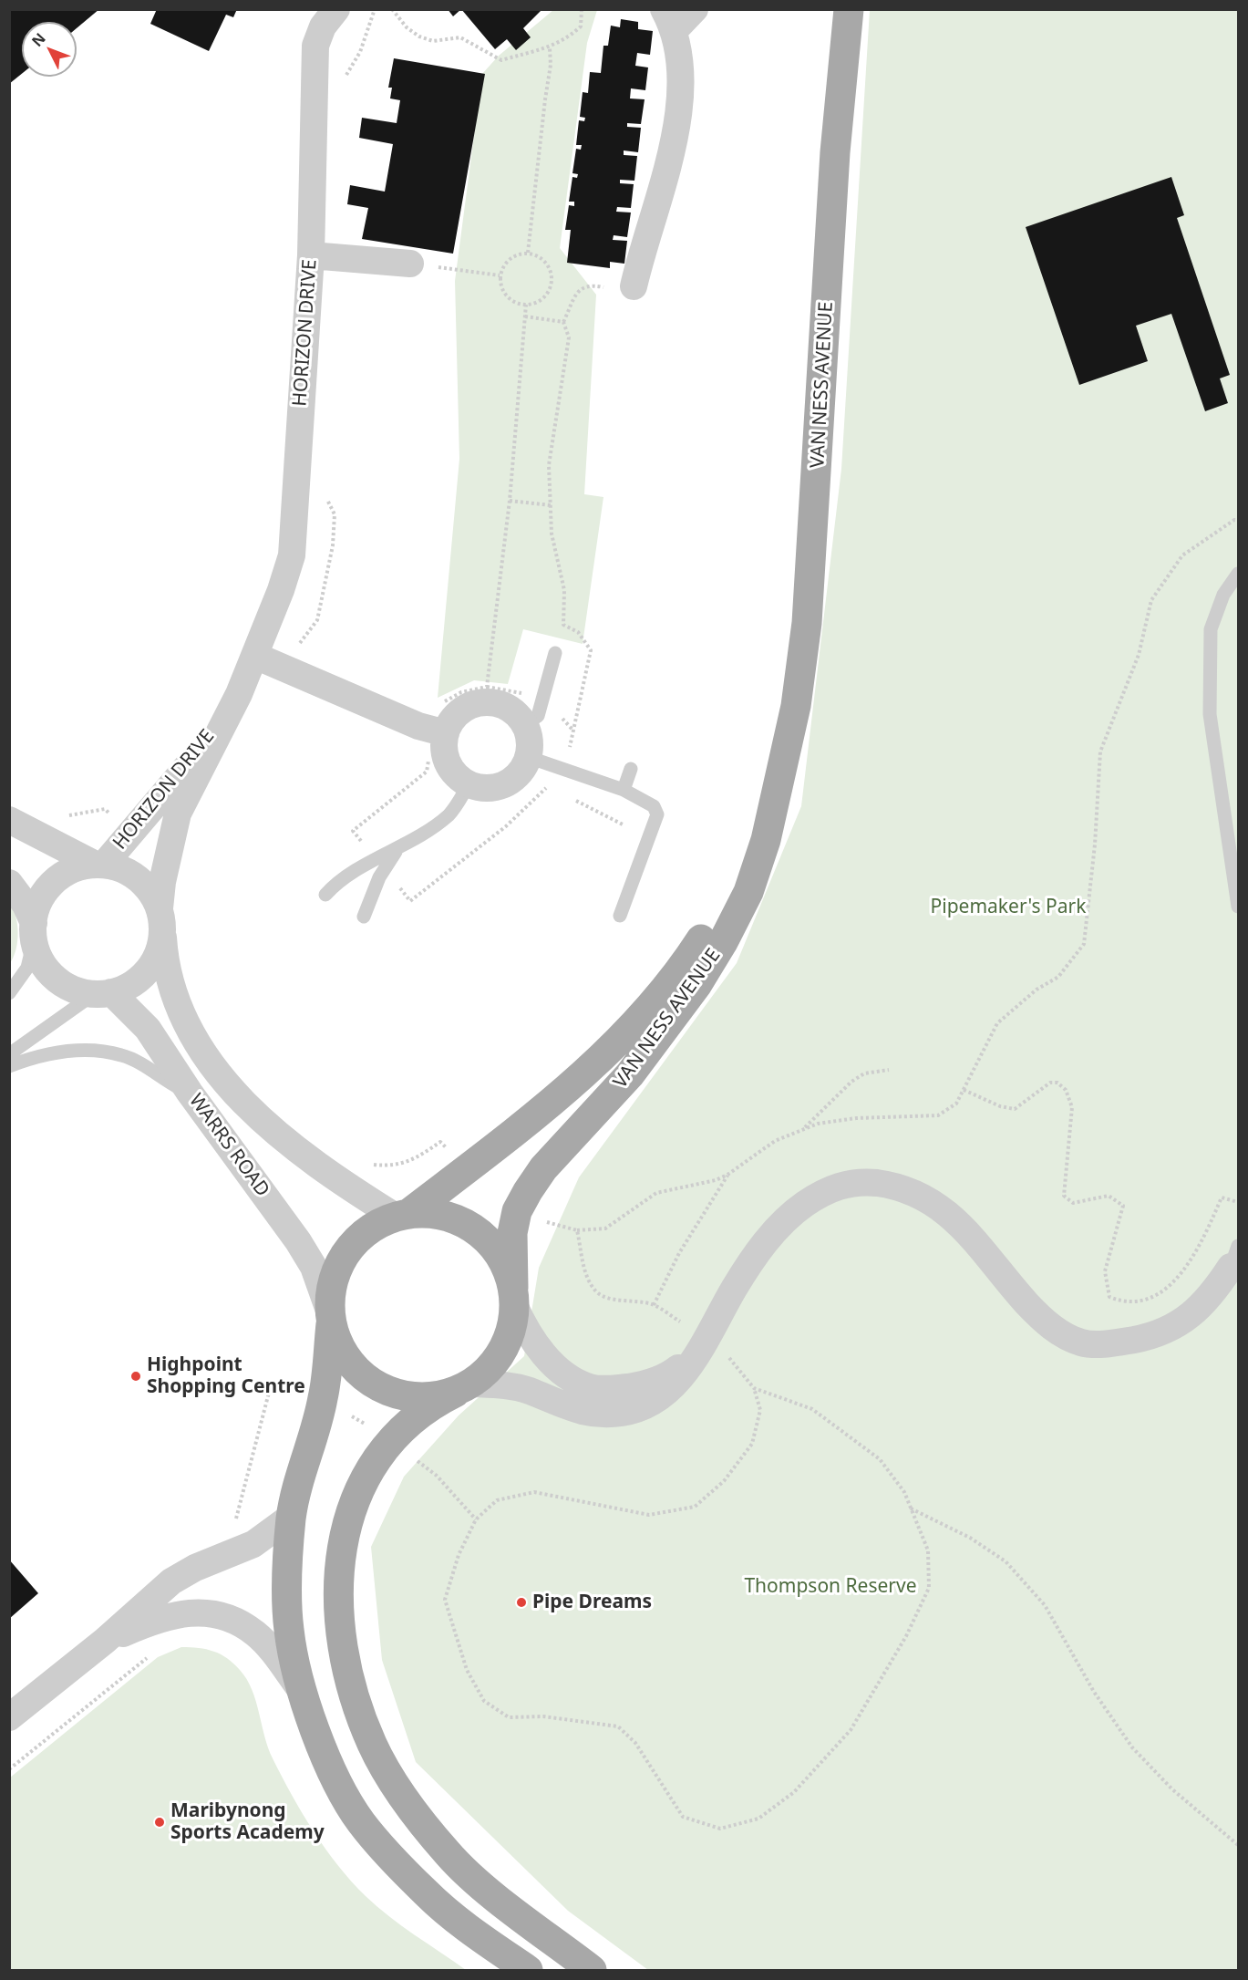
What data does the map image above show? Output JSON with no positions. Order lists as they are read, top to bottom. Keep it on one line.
{"streets":{"main road":["VAN NESS AVENUE"],"street":["HORIZON DRIVE","WARRS ROAD"]},"crossings":[["HORIZON DRIVE","WARRS ROAD"],["VAN NESS AVENUE","WARRS ROAD"]],"parks":["Pipemaker's Park","Thompson Reserve"],"places":["Highpoint Shopping Centre","Pipe Dreams","Maribynong Sports Academy"],"north":"top left"}
